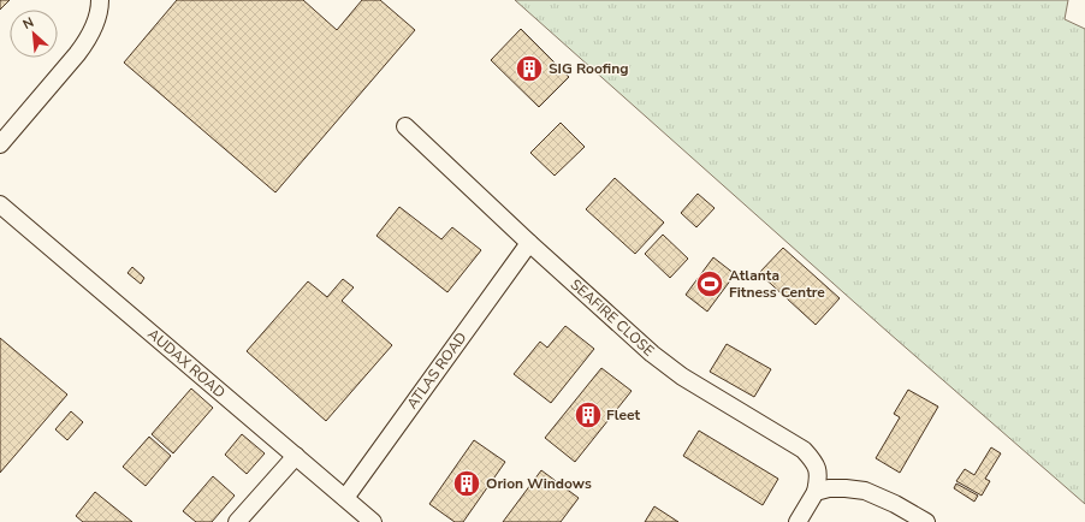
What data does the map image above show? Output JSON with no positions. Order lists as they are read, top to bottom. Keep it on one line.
{"streets":{"street":["SEAFIRE CLOSE","AUDAX ROAD","ATLAS ROAD"]},"crossings":[["SEAFIRE CLOSE","ATLAS ROAD"],["AUDAX ROAD","ATLAS ROAD"]],"places":{"building":["SIG Roofing","Fleet","Orion Windows"],"sports":["Atlanta Fitness Centre"]},"north":"top left"}
